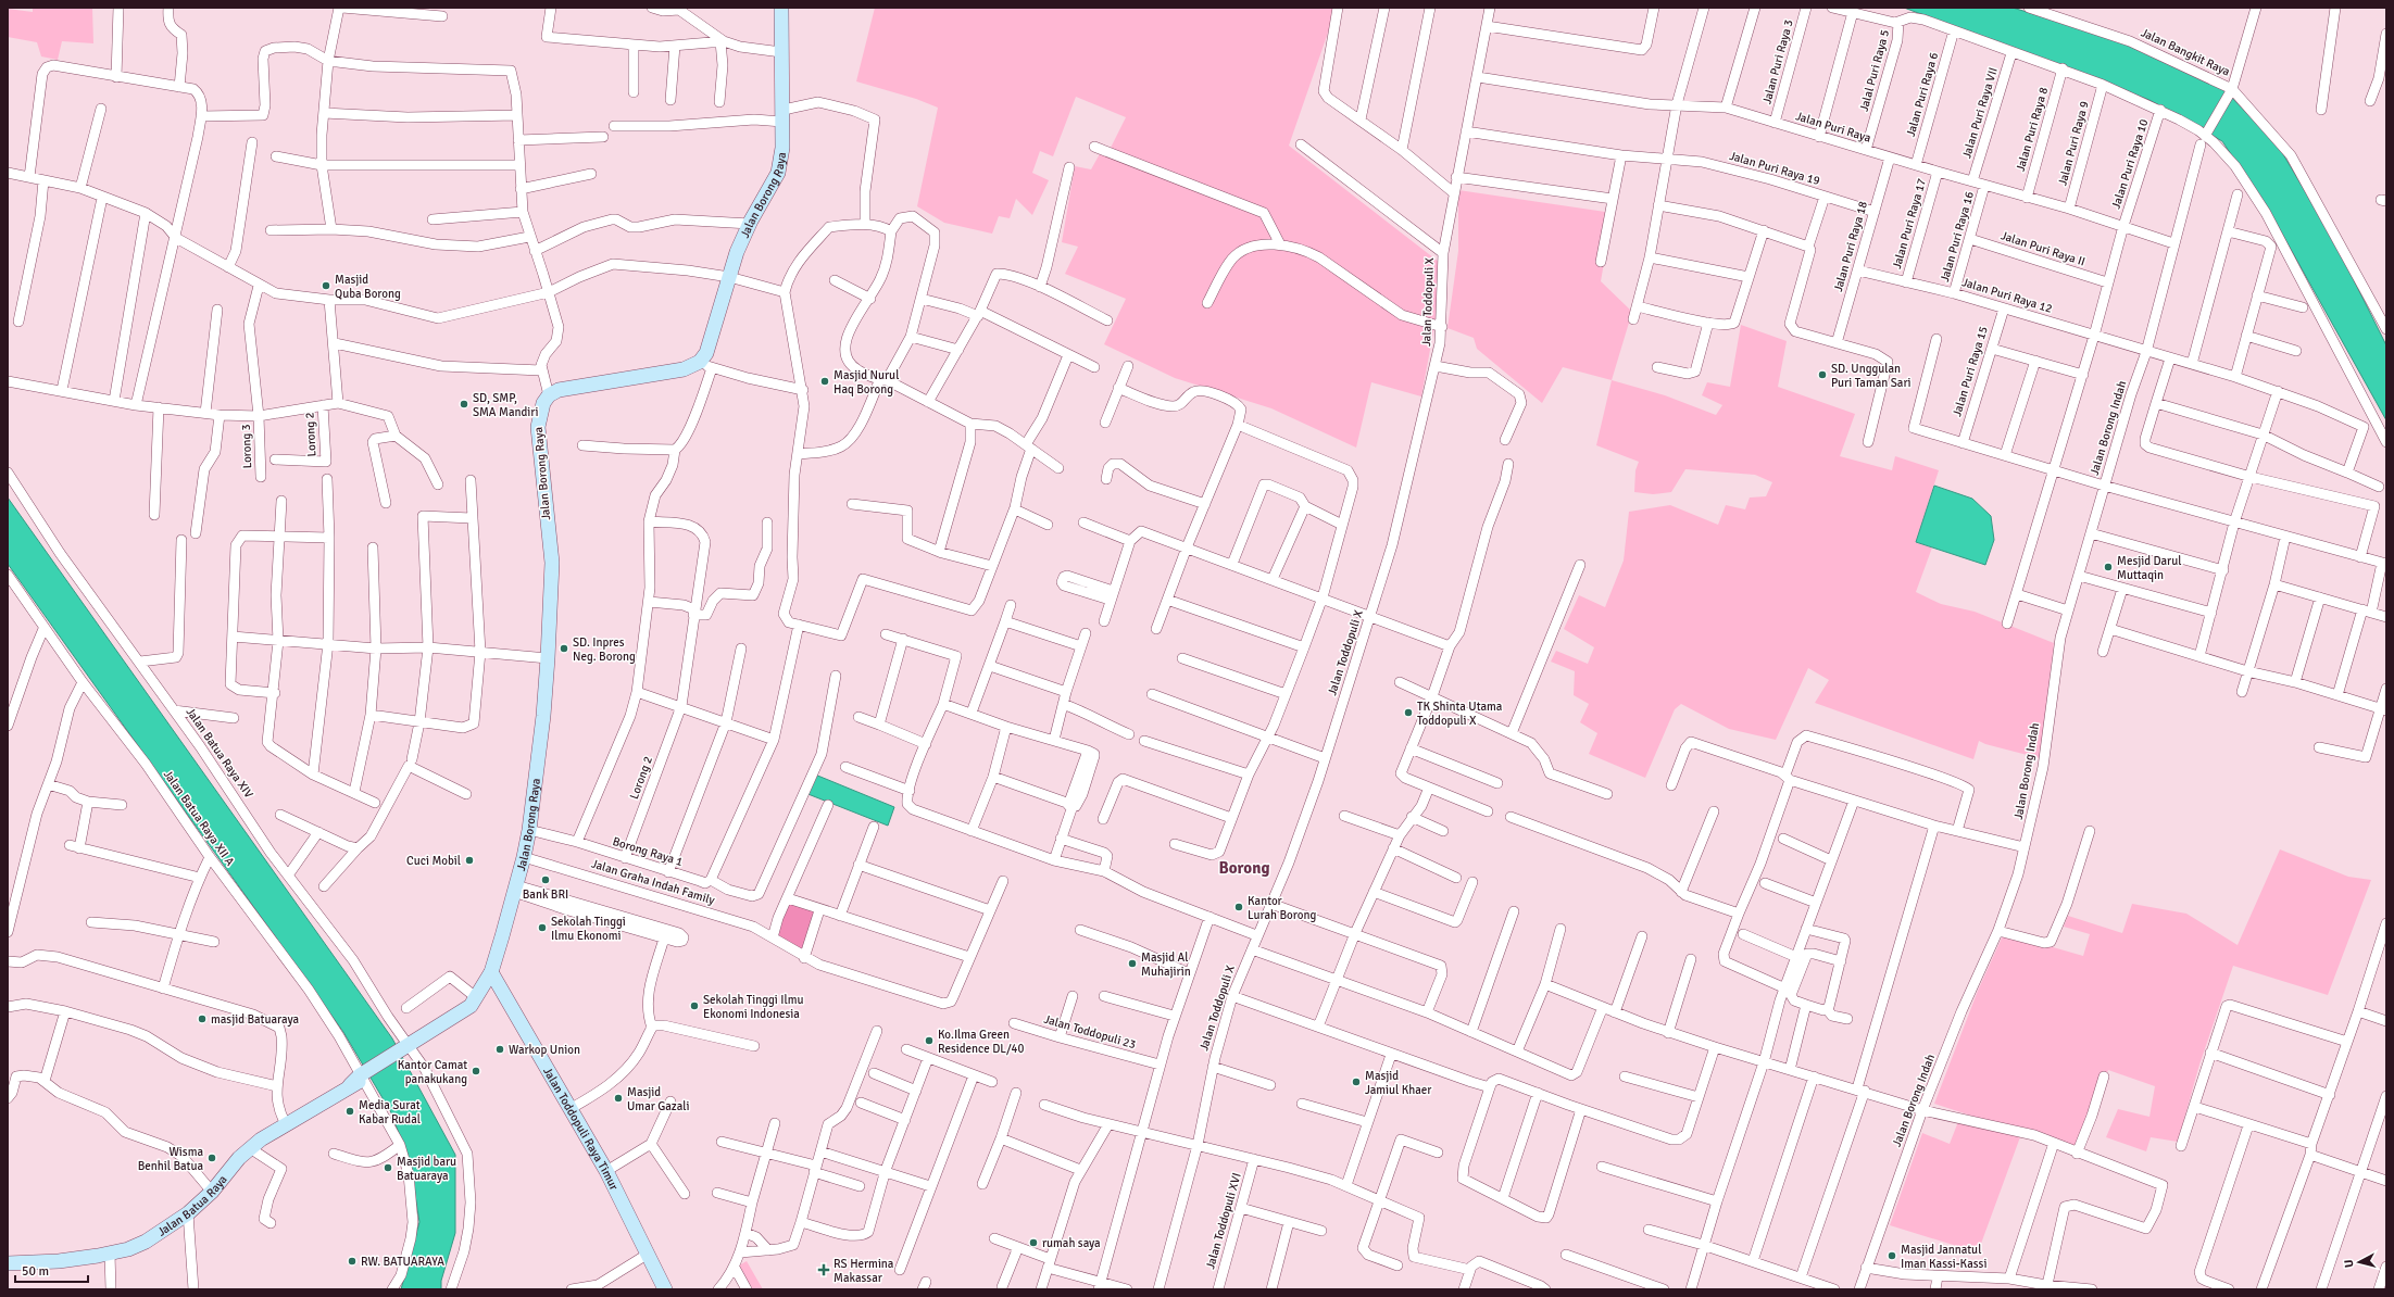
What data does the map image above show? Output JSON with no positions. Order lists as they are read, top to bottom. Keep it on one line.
{"streets":{"main road":["Jalan Borong Raya","Jalan Toddopuli Raya Timur","Jalan Batua Raya"],"street":["Jalan Bangkit Raya","Jalan Puri Raya 3","Jalal Puri Raya 5","Jalan Puri Raya 6","Jalan Puri Raya VII","Jalan Puri Raya","Jalan Puri Raya 8","Jalan Puri Raya 9","Jalan Puri Raya 10","Jalan Puri Raya 19","Jalan Puri Raya 17","Jalan Puri Raya 16","Jalan Puri Raya 18","Jalan Puri Raya II","Jalan Puri Raya 12","Jalan Toddopuli X","Jalan Puri Raya 15","Jalan Borong Indah","Lorong 2","Lorong 3","Jalan Batua Raya XIV","Jalan Batua Raya XII A","Borong Raya 1","Jalan Graha Indah Family","Jalan Toddopuli 23","Jalan Toddopuli XVI"]},"crossings":[["Jalan Bangkit Raya","Jalan Borong Indah"],["Jalan Puri Raya 3","Jalan Puri Raya"],["Jalal Puri Raya 5","Jalan Puri Raya"],["Jalan Puri Raya 6","Jalan Puri Raya"],["Jalan Puri Raya VII","Jalan Puri Raya"],["Jalan Puri Raya","Jalan Puri Raya 8"],["Jalan Puri Raya","Jalan Puri Raya 9"],["Jalan Puri Raya","Jalan Puri Raya 10"],["Jalan Puri Raya","Jalan Puri Raya 17"],["Jalan Puri Raya","Jalan Puri Raya 16"],["Jalan Puri Raya","Jalan Puri Raya 18"],["Jalan Puri Raya","Jalan Toddopuli X"],["Jalan Puri Raya","Jalan Borong Indah"],["Jalan Puri Raya 10","Jalan Puri Raya II"],["Jalan Puri Raya 10","Jalan Puri Raya 12"],["Jalan Puri Raya 19","Jalan Puri Raya 18"],["Jalan Puri Raya 19","Jalan Toddopuli X"],["Jalan Borong Raya","Borong Raya 1"],["Jalan Borong Raya","Jalan Graha Indah Family"],["Jalan Borong Raya","Jalan Toddopuli Raya Timur"],["Jalan Puri Raya 17","Jalan Puri Raya 12"],["Jalan Puri Raya 16","Jalan Puri Raya II"],["Jalan Puri Raya 16","Jalan Puri Raya 12"],["Jalan Puri Raya 18","Jalan Puri Raya 12"],["Jalan Puri Raya 12","Jalan Puri Raya 15"],["Jalan Puri Raya 12","Jalan Borong Indah"],["Lorong 2","Borong Raya 1"],["Jalan Batua Raya XIV","Jalan Batua Raya"],["Jalan Batua Raya XII A","Jalan Batua Raya"]],"districts":["Borong"],"places":{"other":["Masjid Quba Borong","SD. Unggulan Puri Taman Sari","Masjid Nurul Haq Borong","SD, SMP, SMA Mandiri","Mesjid Darul Muttaqin","SD. Inpres Neg. Borong","TK Shinta Utama Toddopuli X","Cuci Mobil","Bank BRI","Kantor Lurah Borong","Sekolah Tinggi Ilmu Ekonomi","Masjid Al Muhajirin","Sekolah Tinggi Ilmu Ekonomi Indonesia","masjid Batuaraya","Ko.Ilma Green Residence DL/40","Warkop Union","Kantor Camat panakukang","Masjid Jamiul Khaer","Masjid Umar Gazali","Media Surat Kabar Rudal","Wisma Benhil Batua","Masjid baru Batuaraya","rumah saya","Masjid Jannatul Iman Kassi-Kassi","RW. BATUARAYA"],"health":["RS Hermina Makassar"]},"scale_bar":"50 m","north":"left"}
